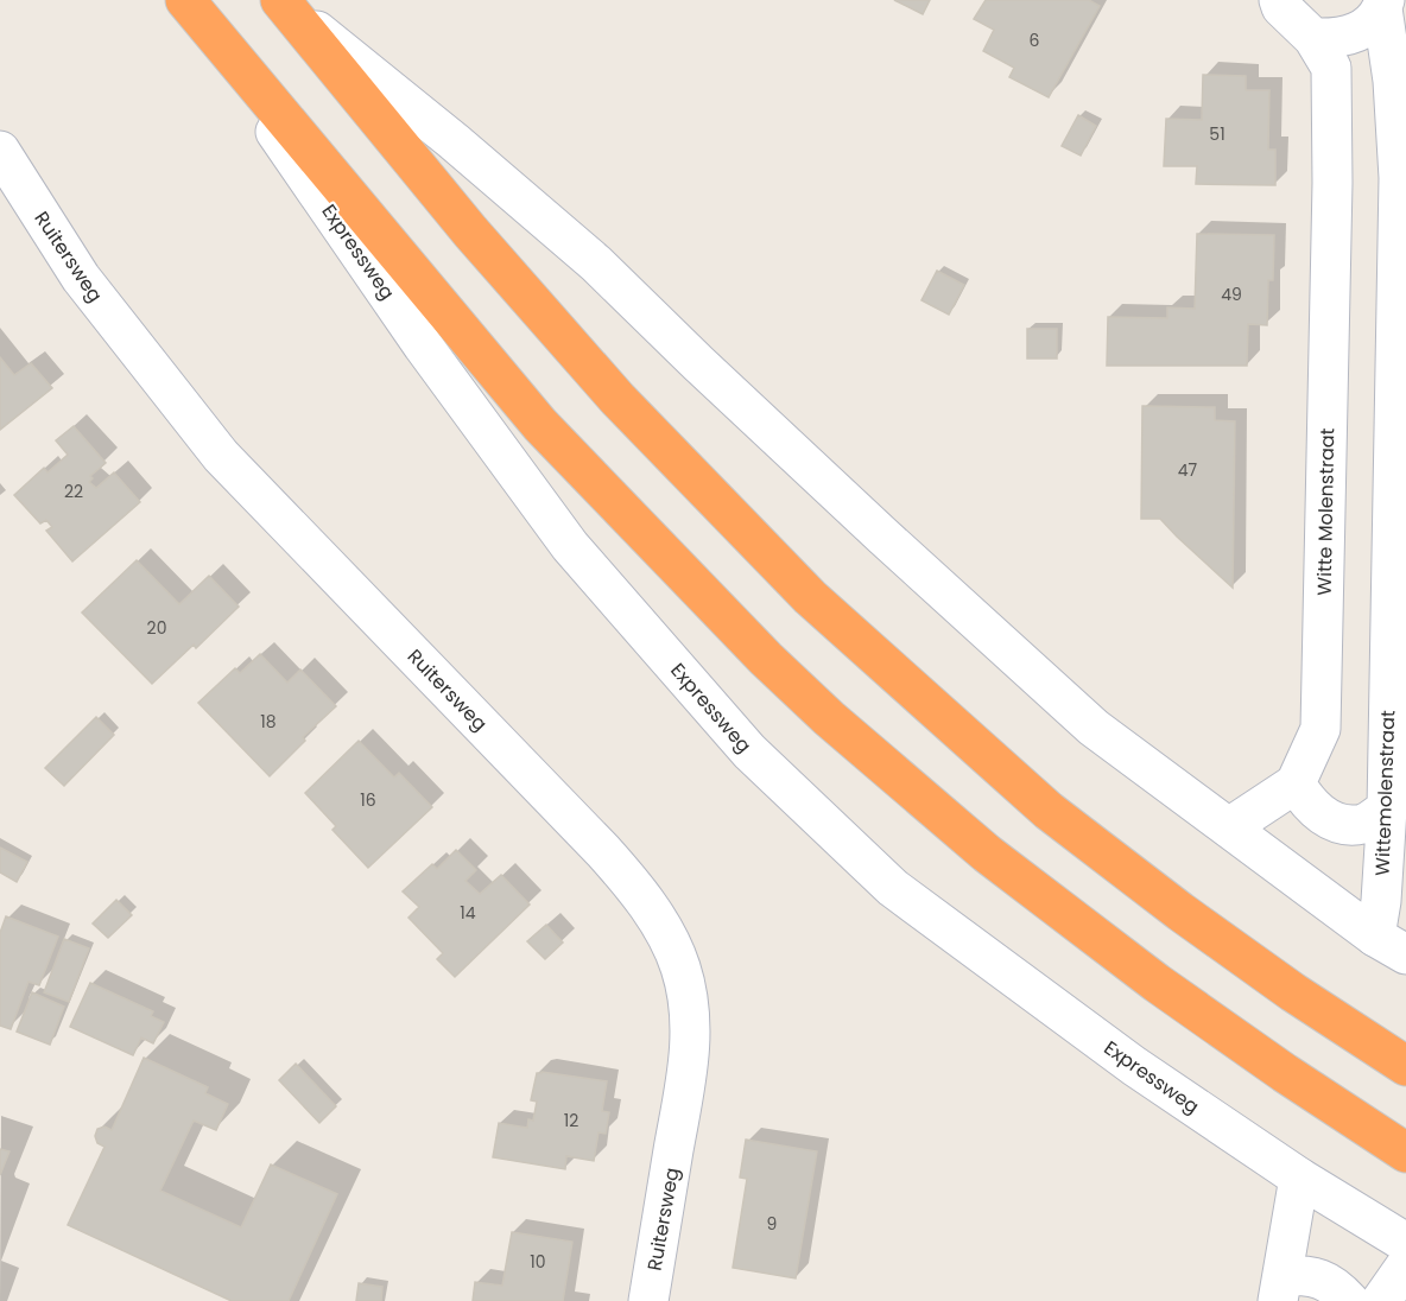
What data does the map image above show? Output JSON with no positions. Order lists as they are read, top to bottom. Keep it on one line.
{"streets":{"highway":["Expressweg"],"street":["Ruitersweg","Witte Molenstraat","Wittemolenstraat"]},"house_numbers":["6","51","49","47","22","20","18","16","14","12","9","10"]}
